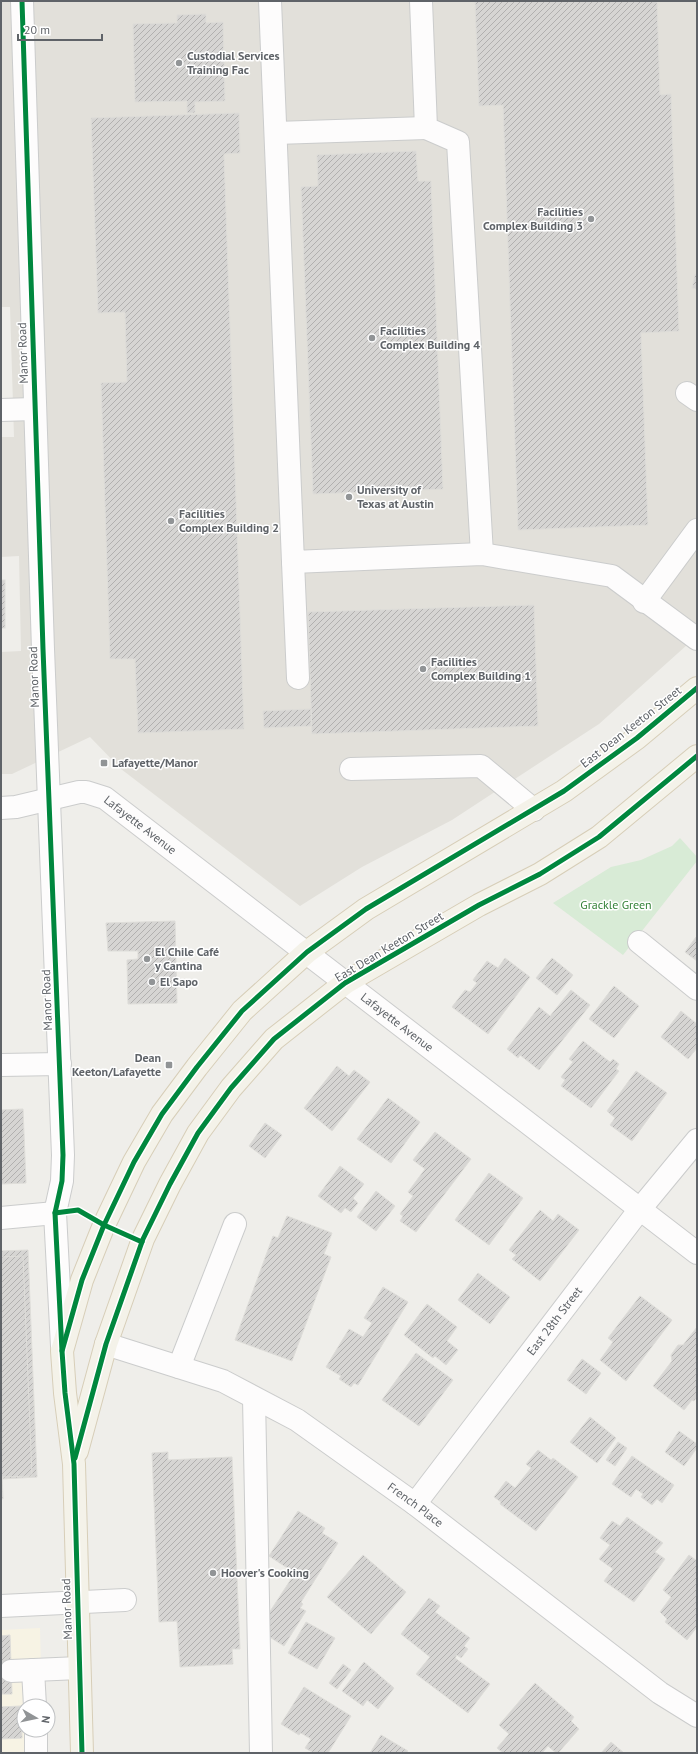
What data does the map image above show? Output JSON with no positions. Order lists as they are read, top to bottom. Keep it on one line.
{"streets":{"main road":["Manor Road","East Dean Keeton Street"],"street":["Lafayette Avenue","East 28th Street","French Place"]},"crossings":[["Manor Road","East Dean Keeton Street"],["Manor Road","Lafayette Avenue"],["East Dean Keeton Street","Lafayette Avenue"],["East Dean Keeton Street","French Place"],["Lafayette Avenue","East 28th Street"],["East 28th Street","French Place"]],"parks":["Grackle Green"],"places":{"other":["Custodial Services Training Fac","Facilities Complex Building 3","Facilities Complex Building 4","University of Texas at Austin","Facilities Complex Building 2","Facilities Complex Building 1","El Chile Café y Cantina","El Sapo","Hoover's Cooking"],"transit":["Lafayette/Manor","Dean Keeton/Lafayette"]},"scale_bar":"20 m","north":"right"}
